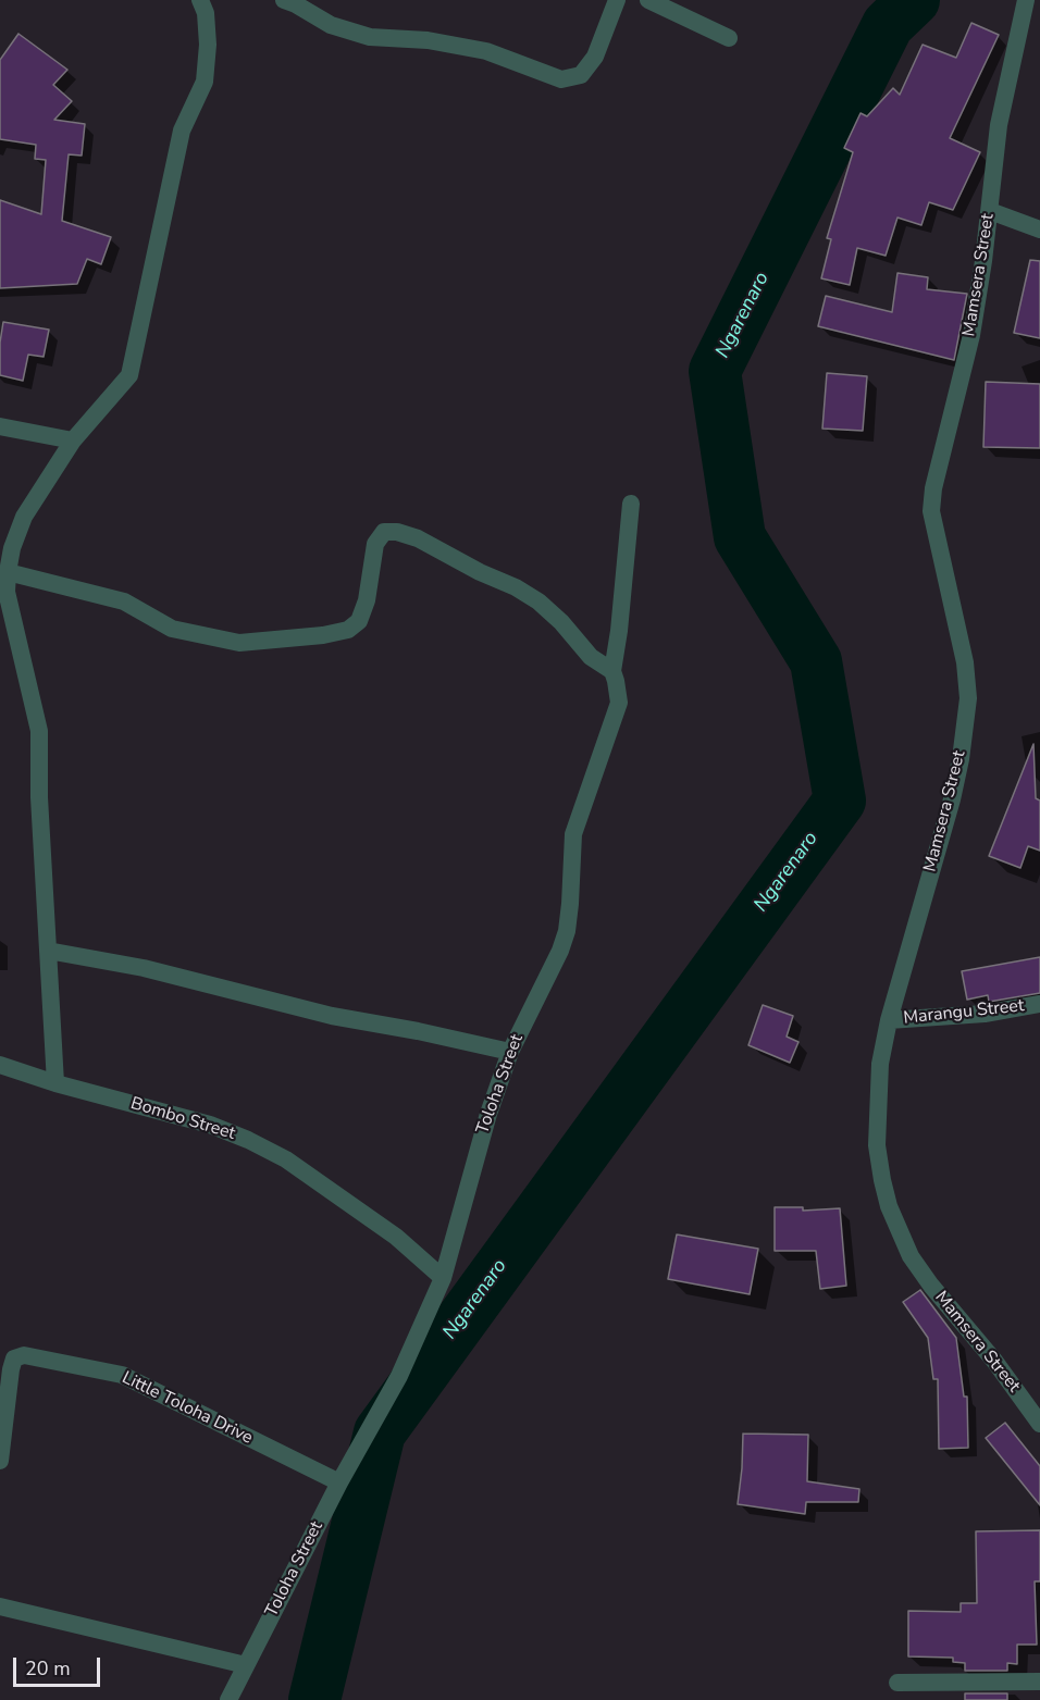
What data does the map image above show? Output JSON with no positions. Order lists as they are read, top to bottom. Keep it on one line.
{"streets":{"street":["Mamsera Street","Marangu Street","Toloha Street","Bombo Street","Little Toloha Drive"]},"crossings":[["Mamsera Street","Marangu Street"],["Toloha Street","Bombo Street"],["Toloha Street","Little Toloha Drive"]],"water":["Ngarenaro"],"scale_bar":"20 m"}
